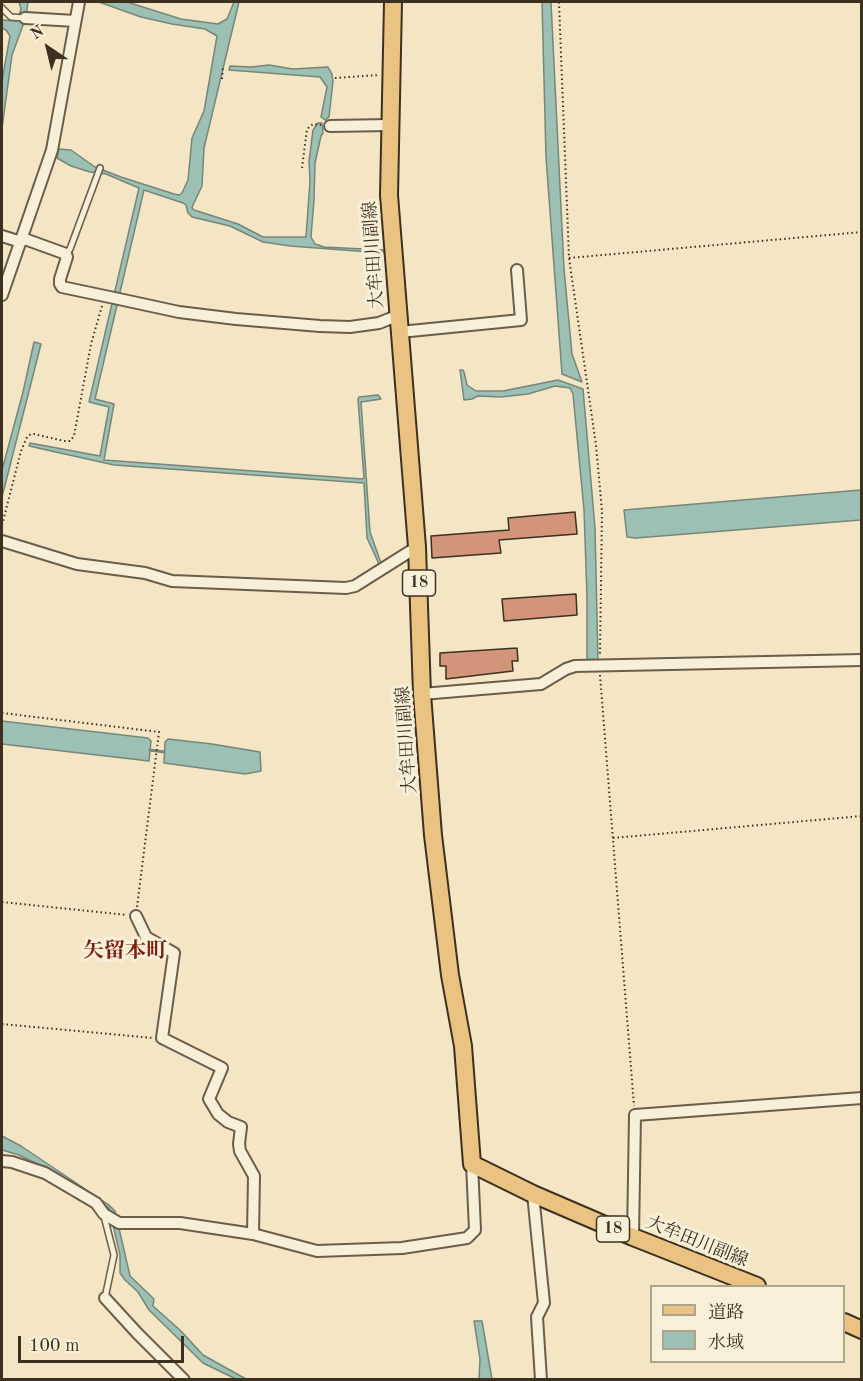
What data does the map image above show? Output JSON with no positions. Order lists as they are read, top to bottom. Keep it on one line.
{"streets":{"main road":["大牟田川副線","18"]},"districts":["矢留本町"],"legend":["道路","水域"],"scale_bar":"100 m","north":"top left"}
